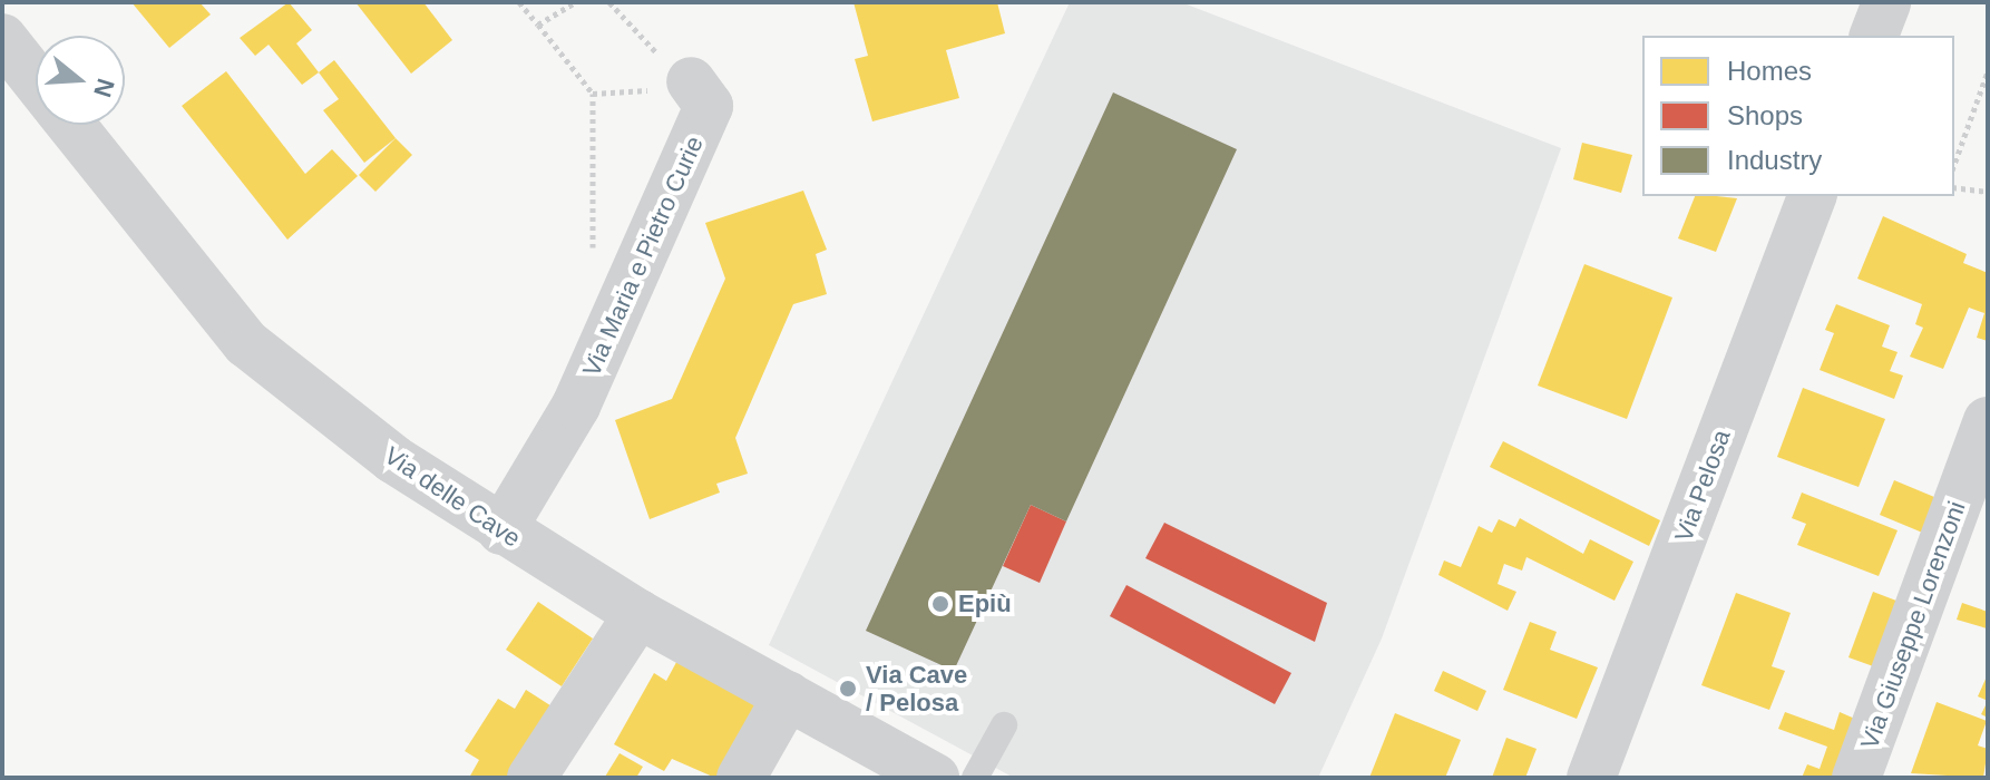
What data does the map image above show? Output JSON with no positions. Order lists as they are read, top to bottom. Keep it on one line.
{"streets":{"street":["Via Maria e Pietro Curie","Via Pelosa","Via delle Cave","Via Giuseppe Lorenzoni"]},"crossings":[["Via Maria e Pietro Curie","Via delle Cave"]],"places":["Epiù","Via Cave / Pelosa"],"legend":["Homes","Shops","Industry"],"north":"right"}
